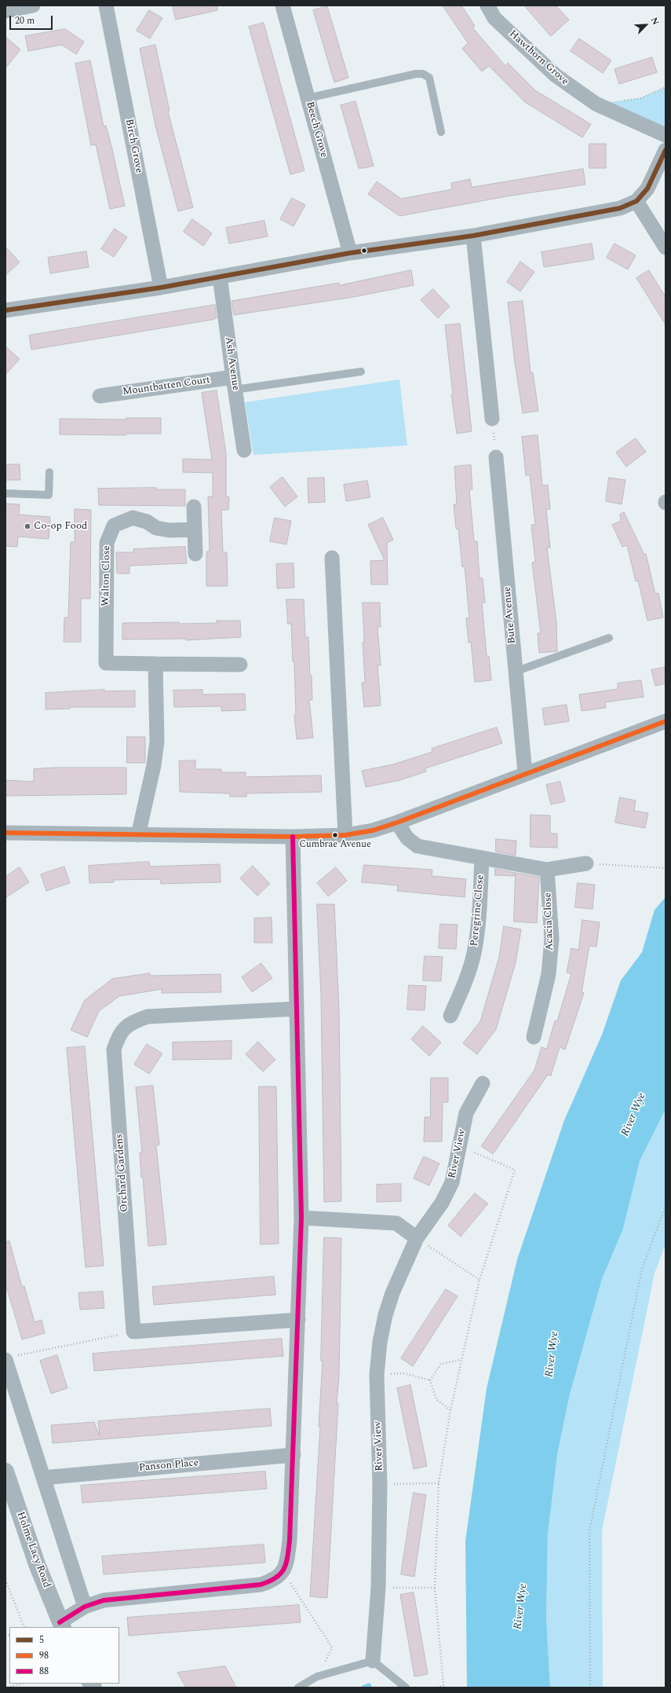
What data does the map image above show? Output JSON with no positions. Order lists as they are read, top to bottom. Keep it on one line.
{"streets":{"street":["Hawthorn Grove","Beech Grove","Birch Grove","Ash Avenue","Mountbatten Court","Walton Close","Bute Avenue","Peregrine Close","Acacia Close","River View","Orchard Gardens","Panson Place","Holme Lacy Road"]},"crossings":[["Ash Avenue","Mountbatten Court"]],"water":["River Wye"],"places":["Co-op Food","Cumbrae Avenue"],"lines":["transit line 5","transit line 98","transit line 88"],"legend":["5","98","88"],"scale_bar":"20 m","north":"top right"}
